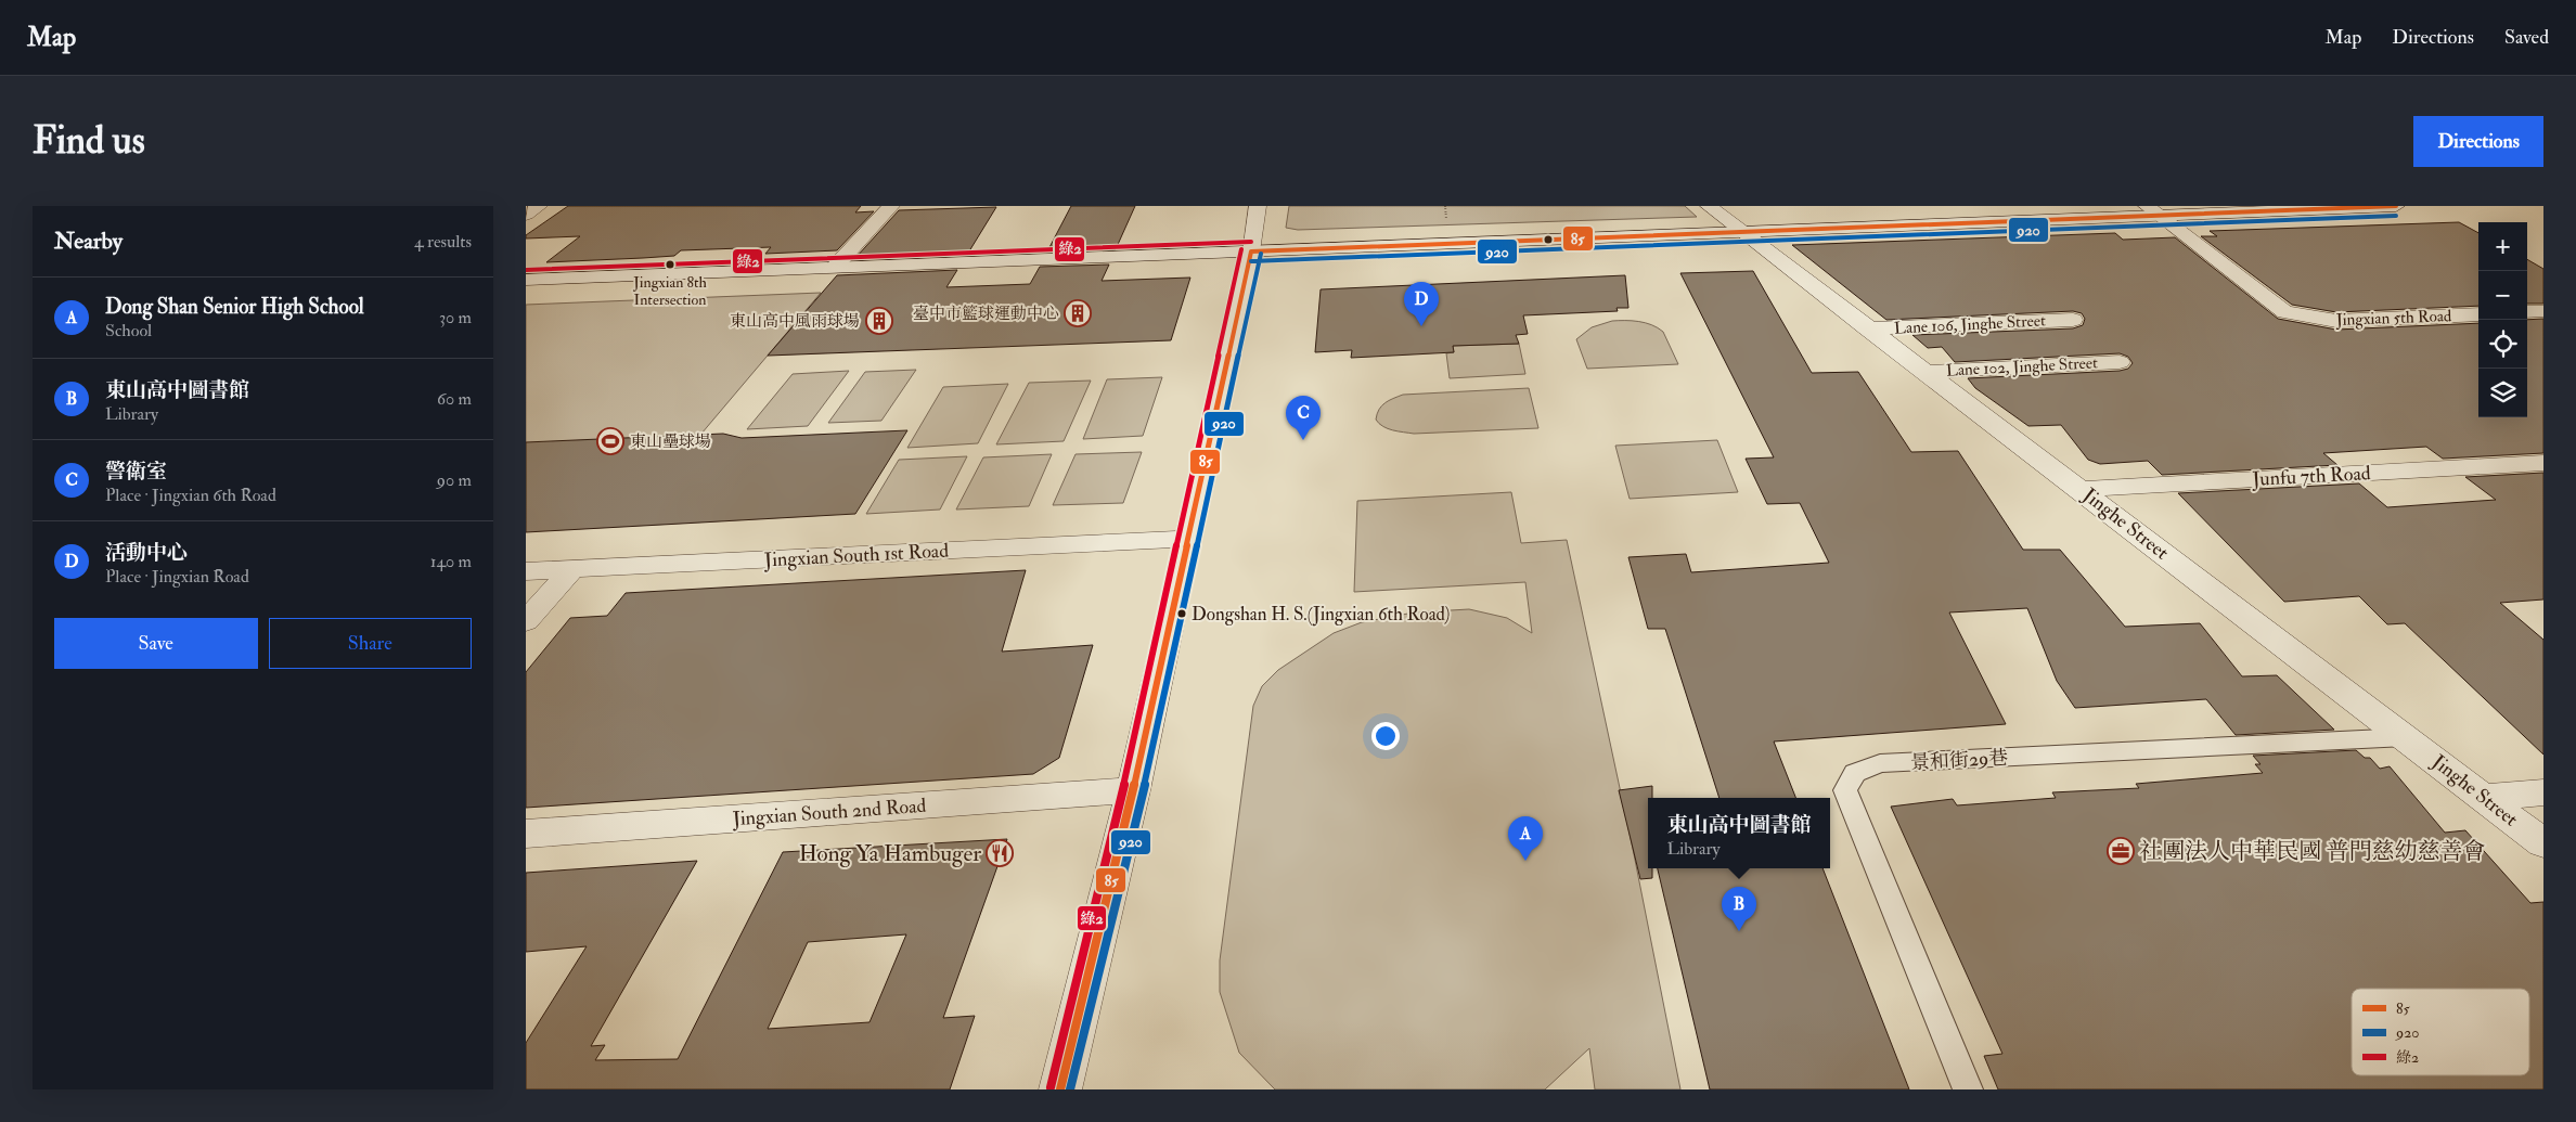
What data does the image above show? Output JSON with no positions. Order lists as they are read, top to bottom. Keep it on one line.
{"streets":{"street":["Jingxian 5th Road","Lane 106, Jinghe Street","Lane 102, Jinghe Street","Junfu 7th Road","Jinghe Street","Jingxian South 1st Road","Jingxian South 2nd Road"],"lane":["景和街29巷"]},"crossings":[["Lane 106, Jinghe Street","Jinghe Street"],["Lane 102, Jinghe Street","Jinghe Street"],["Junfu 7th Road","Jinghe Street"],["Jinghe Street","景和街29巷"]],"places":{"other":["Jingxian 8th Intersection","Dongshan H. S.(Jingxian 6th Road)"],"building":["臺中市籃球運動中心","東山高中風雨球場"],"sports":["東山壘球場"],"office":["社團法人中華民國 普門慈幼慈善會"],"restaurant":["Hong Ya Hambuger"]},"lines":["transit line 85","transit line 920","transit line 綠2"],"legend":["85","920","綠2"],"page":{"header":"Map","nav":["Map","Directions","Saved"],"buttons":["Directions",["Save","Share"]],"title":"Find us","heading":["Nearby","4 results"],"map_buttons":["+","−"],"list":[{"mark":"A","name":"Dong Shan Senior High School","note":"School","value":"30 m"},{"mark":"B","name":"東山高中圖書館","note":"Library","value":"60 m"},{"mark":"C","name":"警衛室","note":"Place · Jingxian 6th Road","value":"90 m"},{"mark":"D","name":"活動中心","note":"Place · Jingxian Road","value":"140 m"}],"pins":["D","C","A","B"],"popup":["東山高中圖書館","Library"]}}
